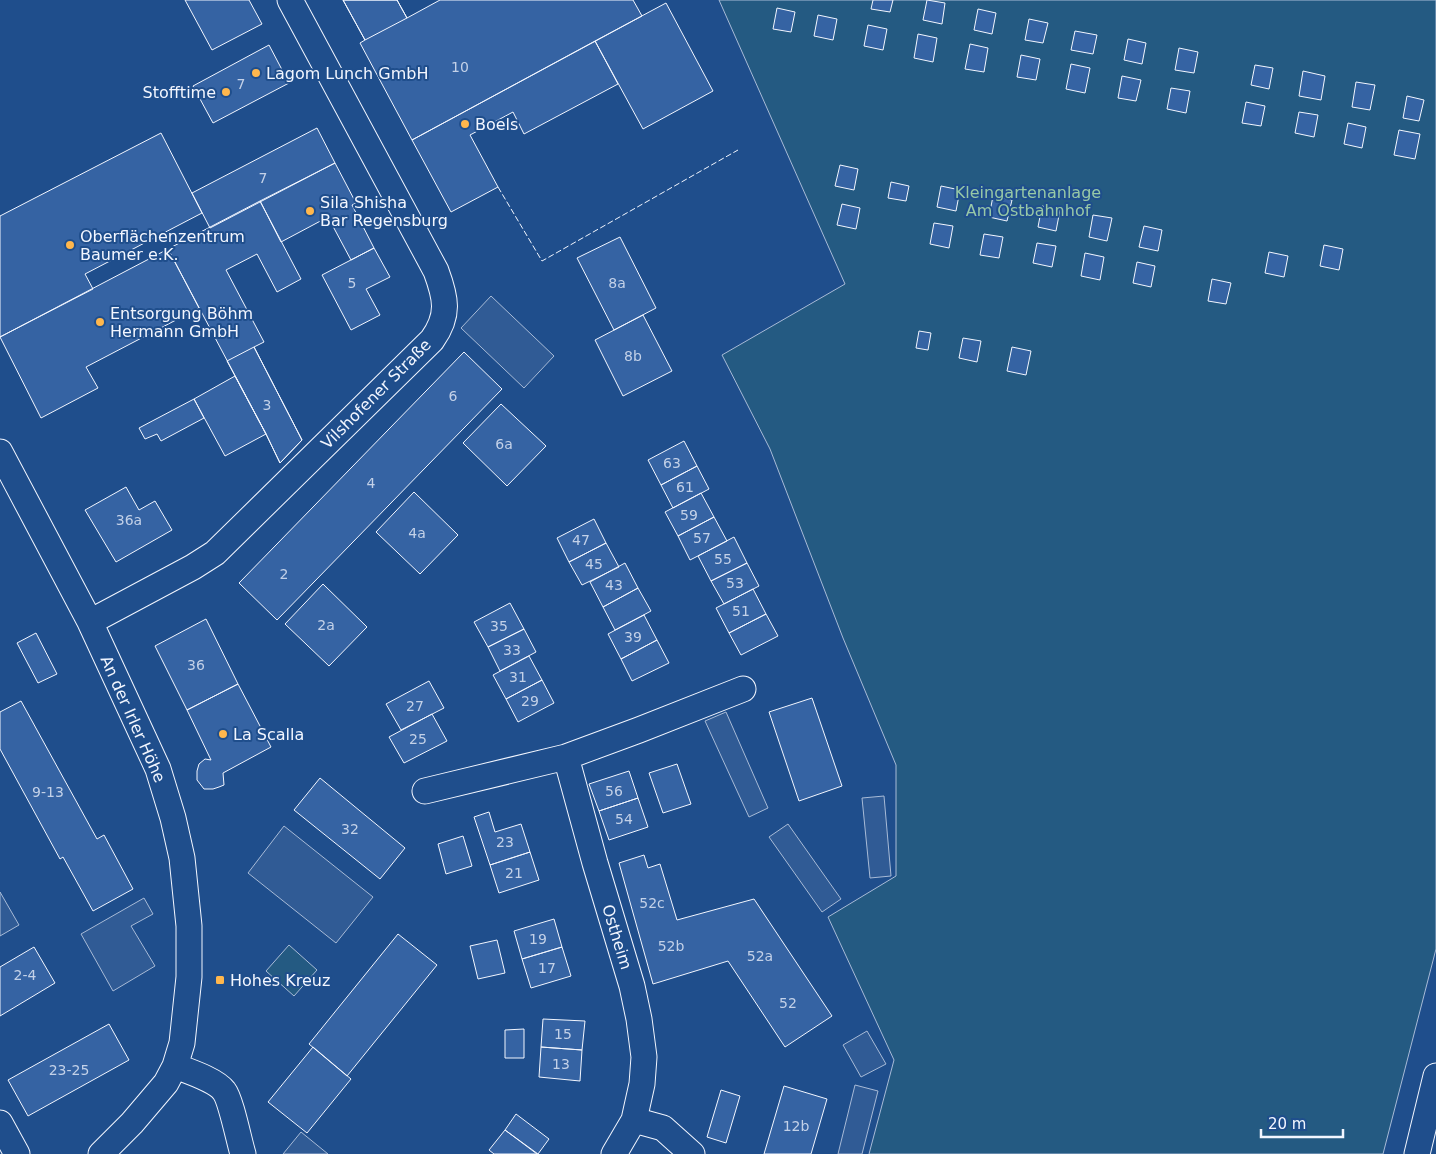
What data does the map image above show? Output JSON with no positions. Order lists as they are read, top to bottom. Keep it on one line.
{"streets":{"street":["Vilshofener Straße","An der Irler Höhe","Ostheim"]},"crossings":[["Vilshofener Straße","An der Irler Höhe"]],"parks":["Kleingartenanlage Am Ostbahnhof"],"places":{"other":["Lagom Lunch GmbH","Stofftime","Boels","Sila Shisha Bar Regensburg","Oberflächenzentrum Baumer e.K.","Entsorgung Böhm Hermann GmbH","La Scalla"],"transit":["Hohes Kreuz"]},"house_numbers":["10","7","7","5","8a","8b","6","3","6a","63","4","61","59","36a","4a","57","47","55","45","2","53","43","51","2a","35","39","33","36","31","29","27","25","56","9-13","54","32","23","21","52c","19","52b","52a","17","2-4","52","15","13","23-25","12b"],"scale_bar":"20 m"}
